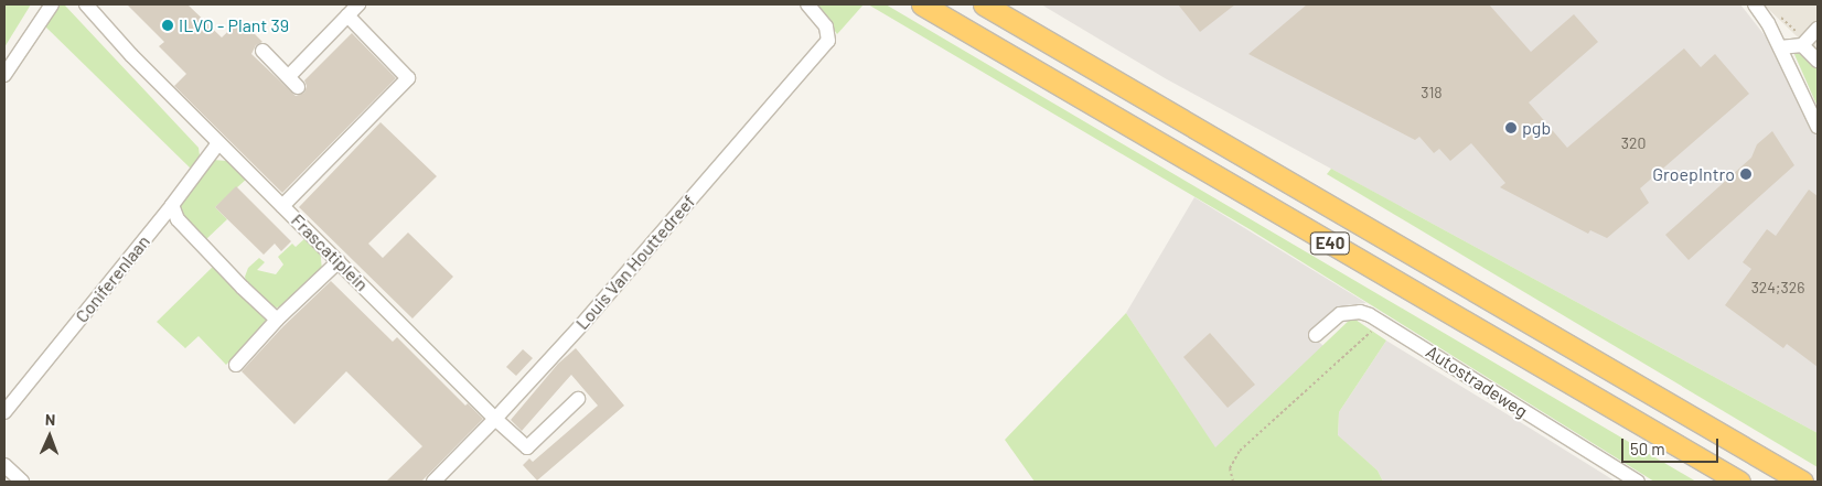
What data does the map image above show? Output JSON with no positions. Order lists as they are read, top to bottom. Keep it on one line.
{"streets":{"highway":["E40"],"street":["Frascatiplein","Louis Van Houttedreef","Coniferenlaan","Autostradeweg"]},"crossings":[["Frascatiplein","Louis Van Houttedreef"],["Frascatiplein","Coniferenlaan"]],"places":["ILVO - Plant 39","pgb","GroepIntro"],"house_numbers":["318","320","324;326"],"scale_bar":"50 m","north":"top"}
